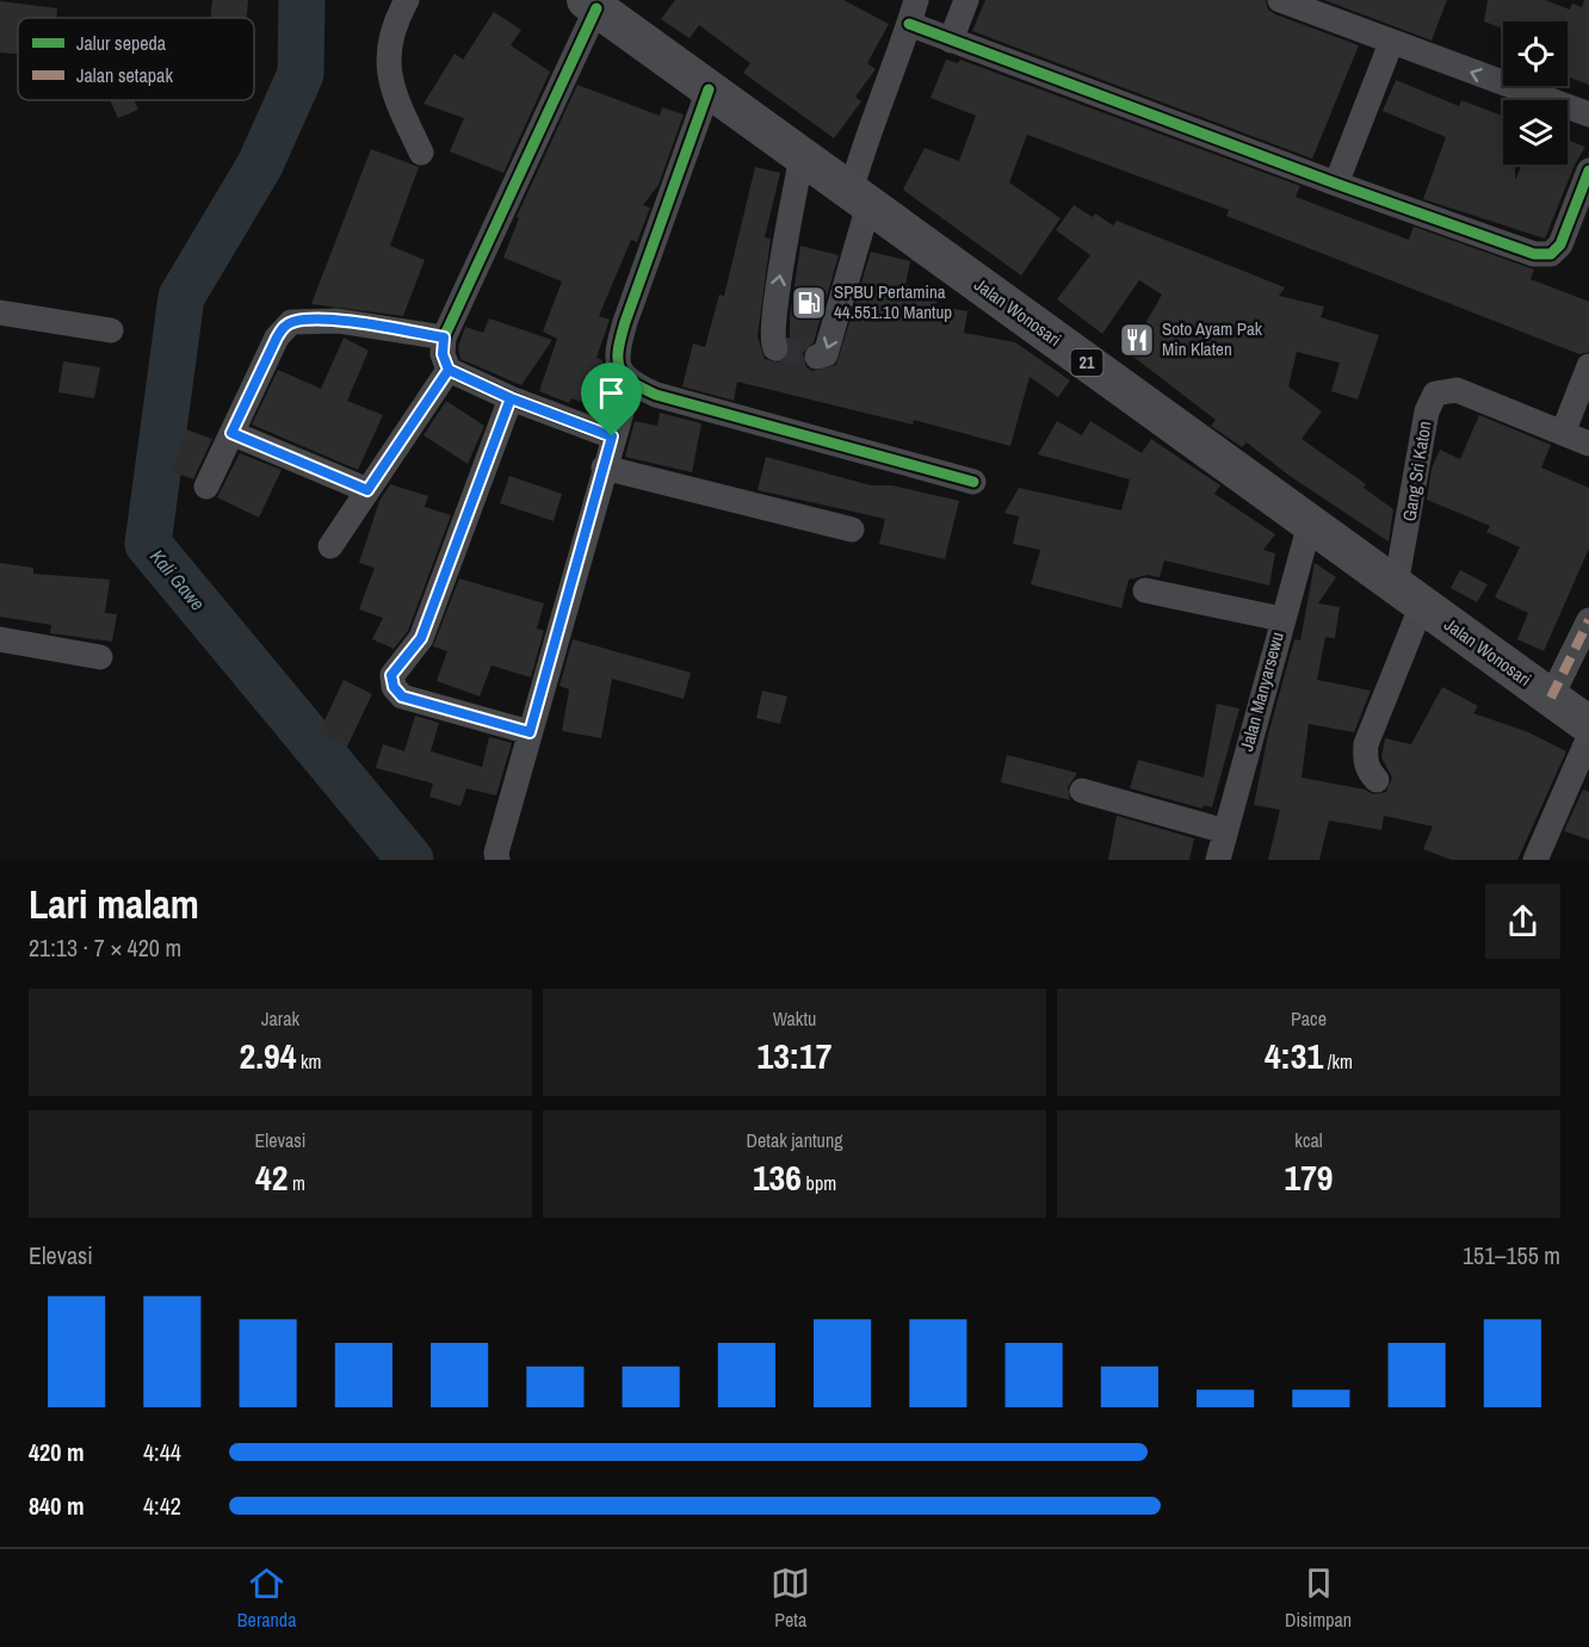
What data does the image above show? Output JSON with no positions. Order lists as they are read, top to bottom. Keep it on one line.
{"streets":{"highway":["Jalan Wonosari","21"],"street":["Gang Sri Katon","Jalan Manyarsewu"]},"crossings":[["Jalan Wonosari","Gang Sri Katon"],["Jalan Wonosari","Jalan Manyarsewu"]],"water":["Kali Gawe"],"places":{"fuel station":["SPBU Pertamina 44.551.10 Mantup"],"restaurant":["Soto Ayam Pak Min Klaten"]},"legend":["Jalur sepeda","Jalan setapak"],"page":{"heading":["Lari malam","21:13 · 7 × 420 m"],"stats":[["Jarak","2.94 km"],["Waktu","13:17"],["Pace","4:31 /km"],["Elevasi","42 m"],["Detak jantung","136 bpm"],["kcal","179"]],"chart":["Elevasi","151–155 m"],"list":[{"name":"420 m","note":"4:44"},{"name":"840 m","note":"4:42"}],"tabs":["Beranda","Peta","Disimpan"]}}
